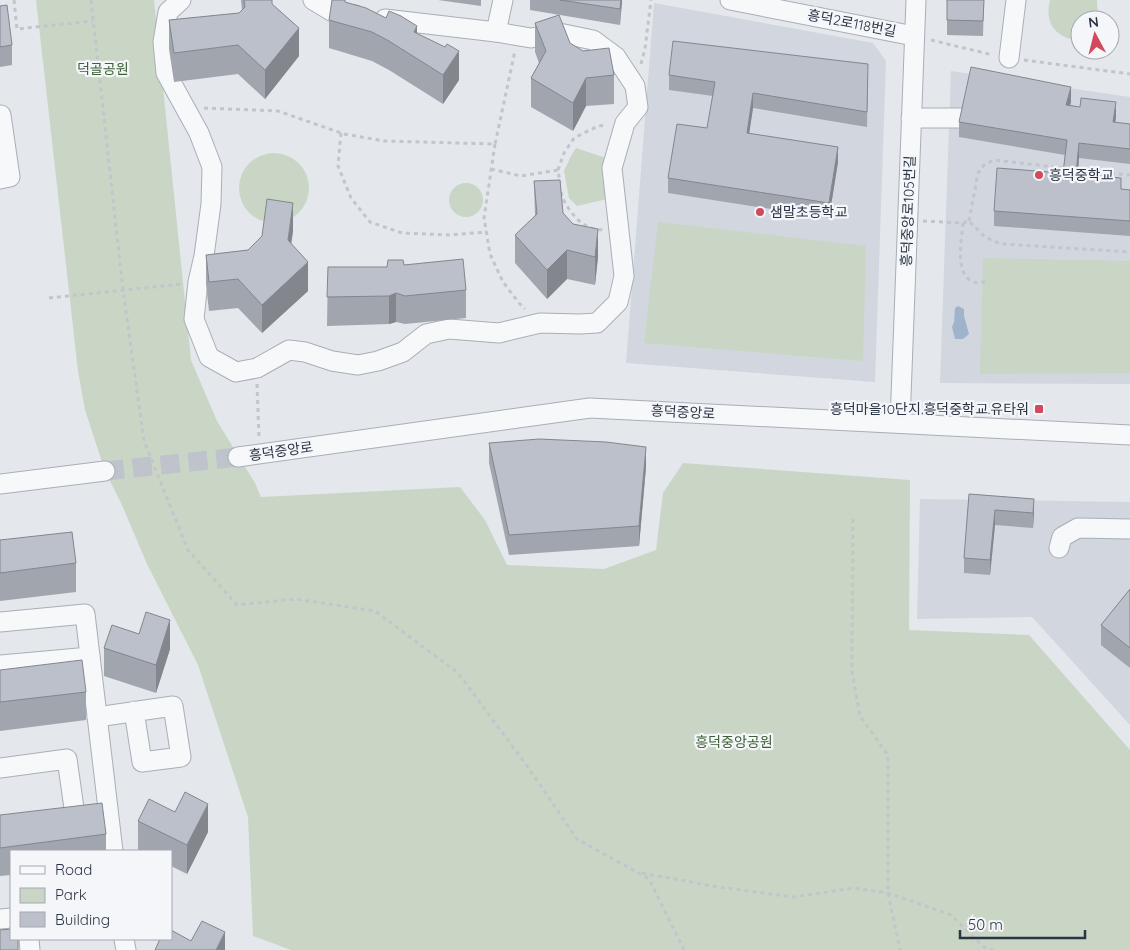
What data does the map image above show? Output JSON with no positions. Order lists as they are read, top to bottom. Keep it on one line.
{"streets":{"street":["흥덕2로118번길","흥덕중앙로105번길","흥덕중앙로"]},"crossings":[["흥덕2로118번길","흥덕중앙로105번길"],["흥덕중앙로105번길","흥덕중앙로"]],"parks":["덕골공원","흥덕중앙공원"],"places":{"other":["흥덕중학교","샘말초등학교"],"transit":["흥덕마을10단지.흥덕중학교.유타워"]},"legend":["Road","Park","Building"],"scale_bar":"50 m","north":"top"}
